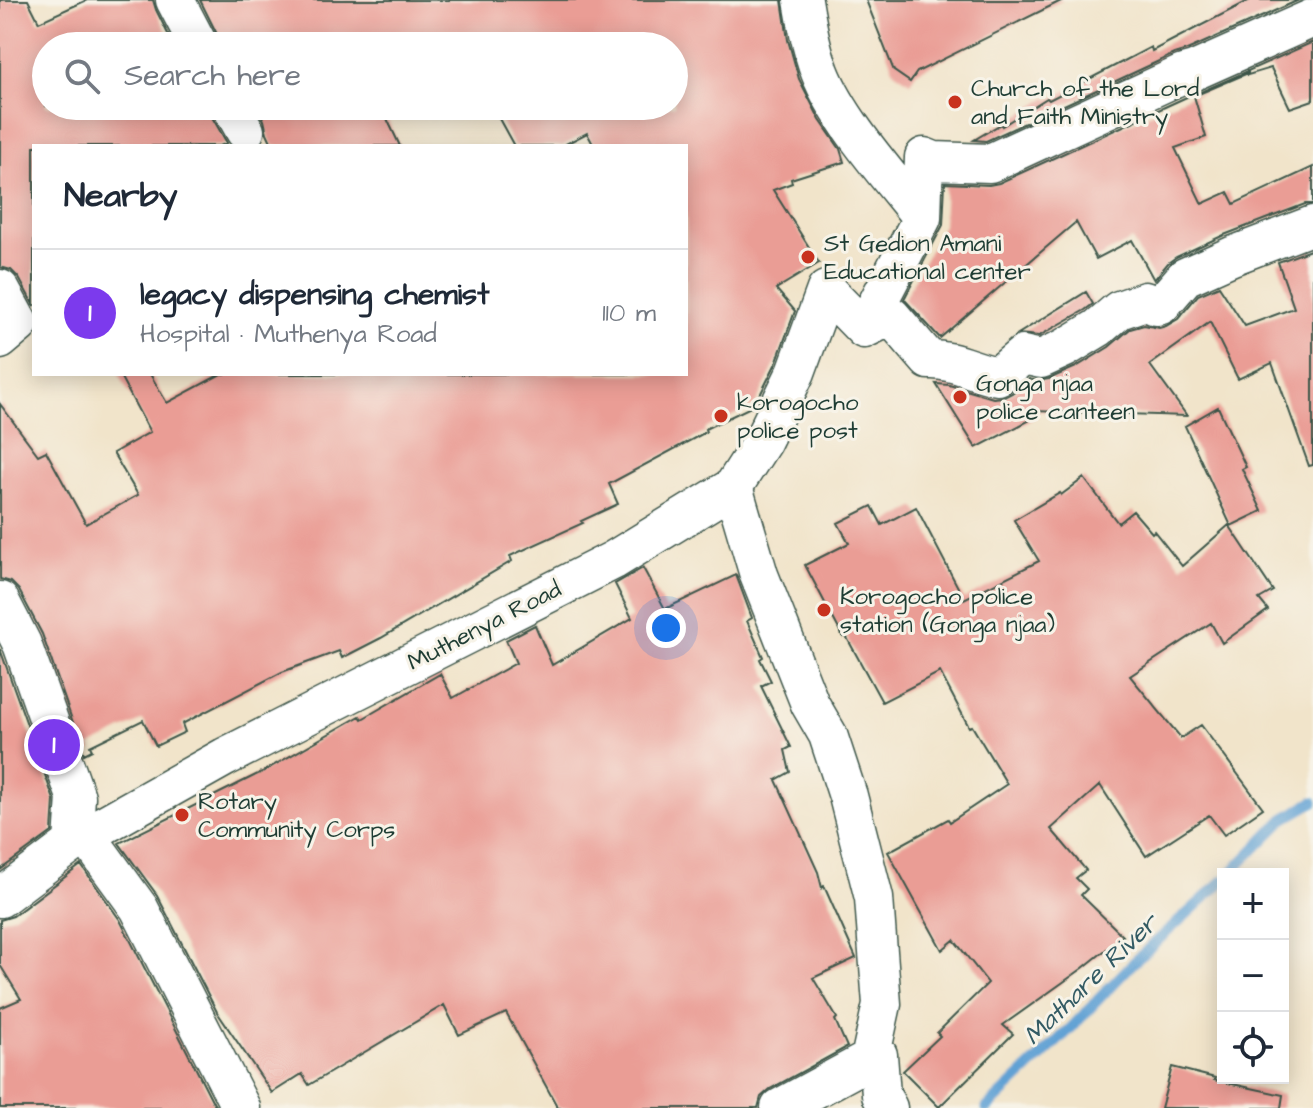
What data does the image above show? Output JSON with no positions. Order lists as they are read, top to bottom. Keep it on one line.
{"streets":{"street":["Muthenya Road"]},"water":["Mathare River"],"places":["Church of the Lord and Faith Ministry","St Gedion Amani Educational center","Gonga njaa police canteen","korogocho police post","Korogocho police station (Gonga njaa)","Rotary Community Corps"],"page":{"search":"Search here","heading":"Nearby","list":[{"mark":"1","name":"legacy dispensing chemist","note":"Hospital · Muthenya Road","value":"110 m"}],"pins":"1","map_buttons":["+","−"]}}
